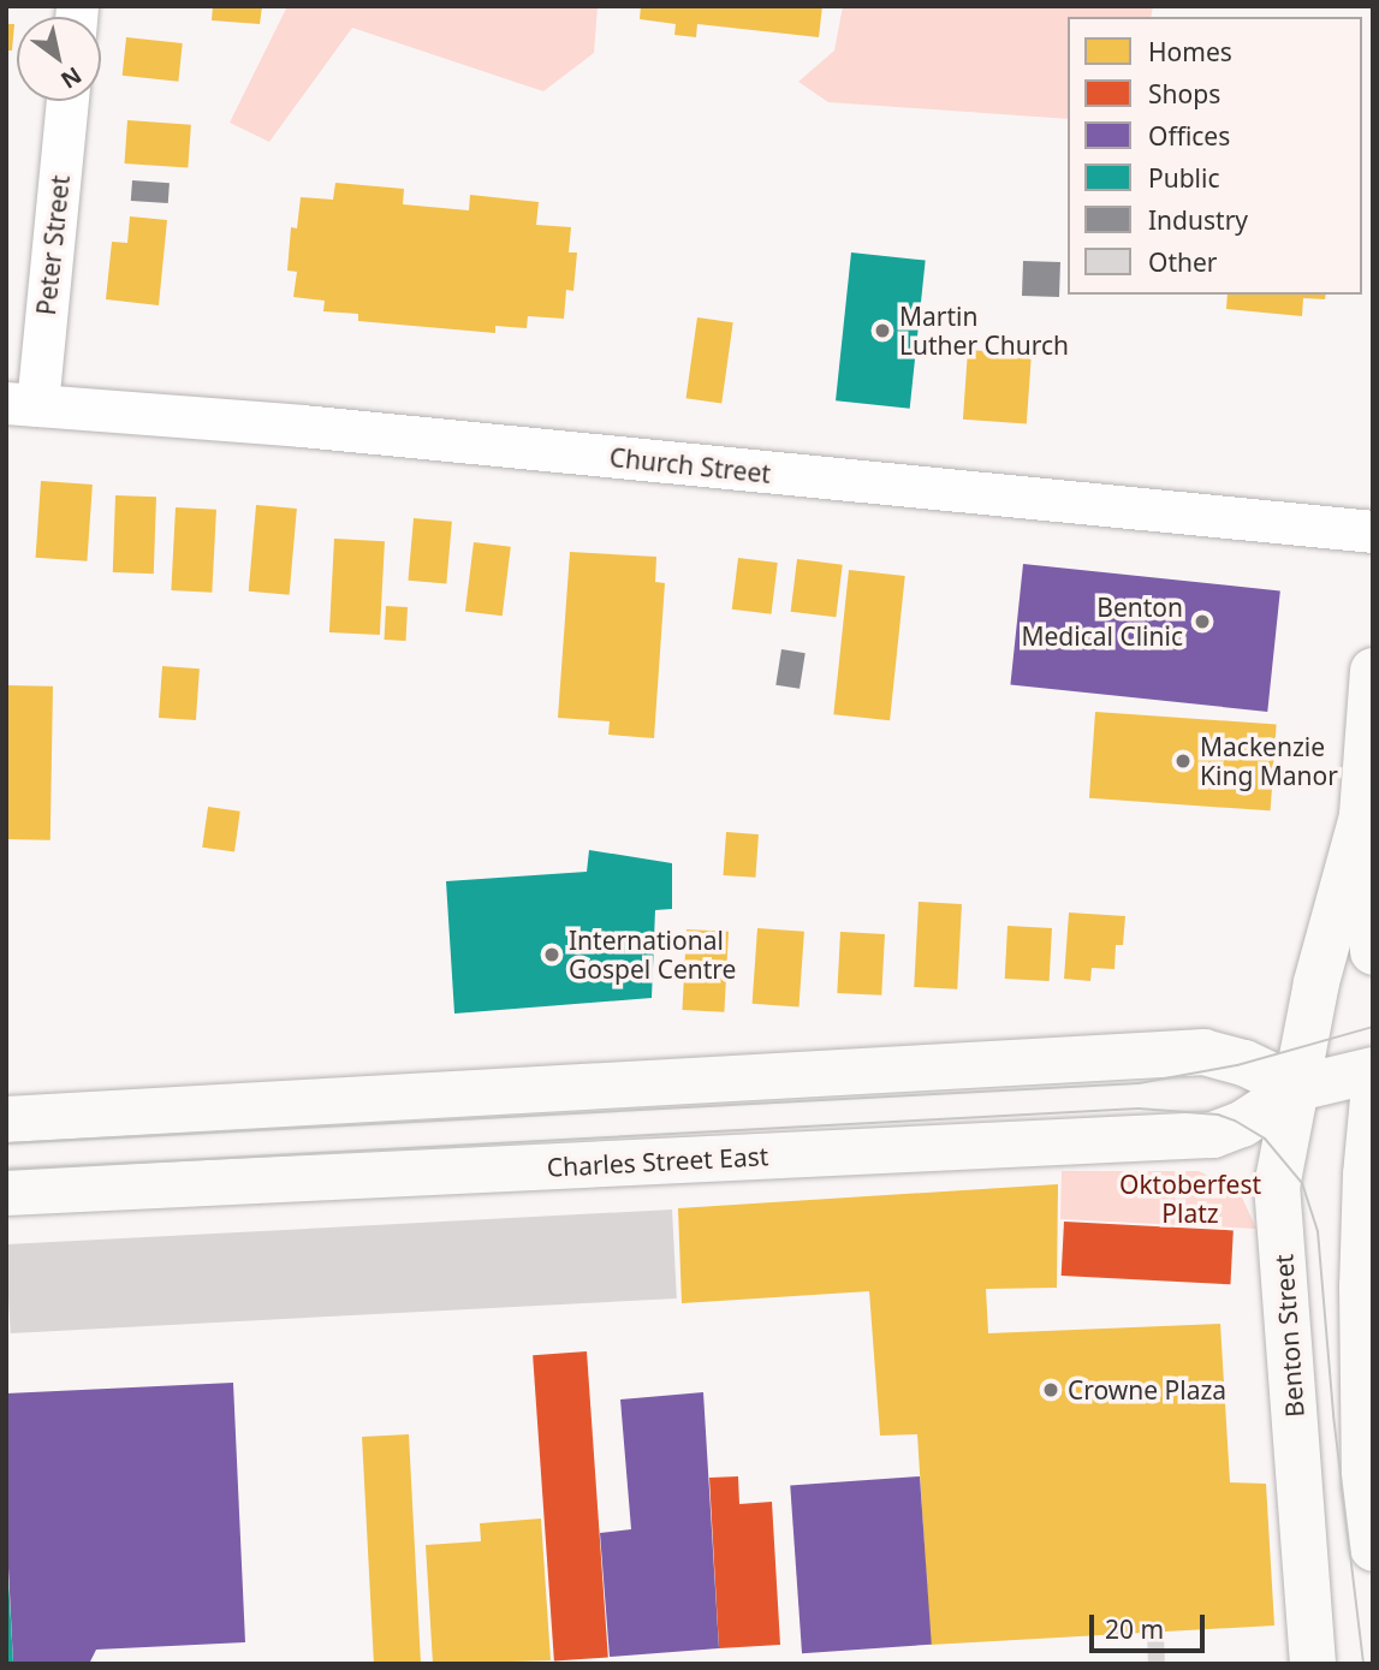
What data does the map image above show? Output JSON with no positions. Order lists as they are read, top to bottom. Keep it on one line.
{"streets":{"main road":["Charles Street East","Benton Street"],"street":["Peter Street","Church Street"]},"crossings":[["Peter Street","Church Street"],["Charles Street East","Benton Street"]],"parks":["Oktoberfest Platz"],"places":["Martin Luther Church","Benton Medical Clinic","Mackenzie King Manor","International Gospel Centre","Crowne Plaza"],"legend":["Homes","Shops","Offices","Public","Industry","Other"],"scale_bar":"20 m","north":"bottom right"}
